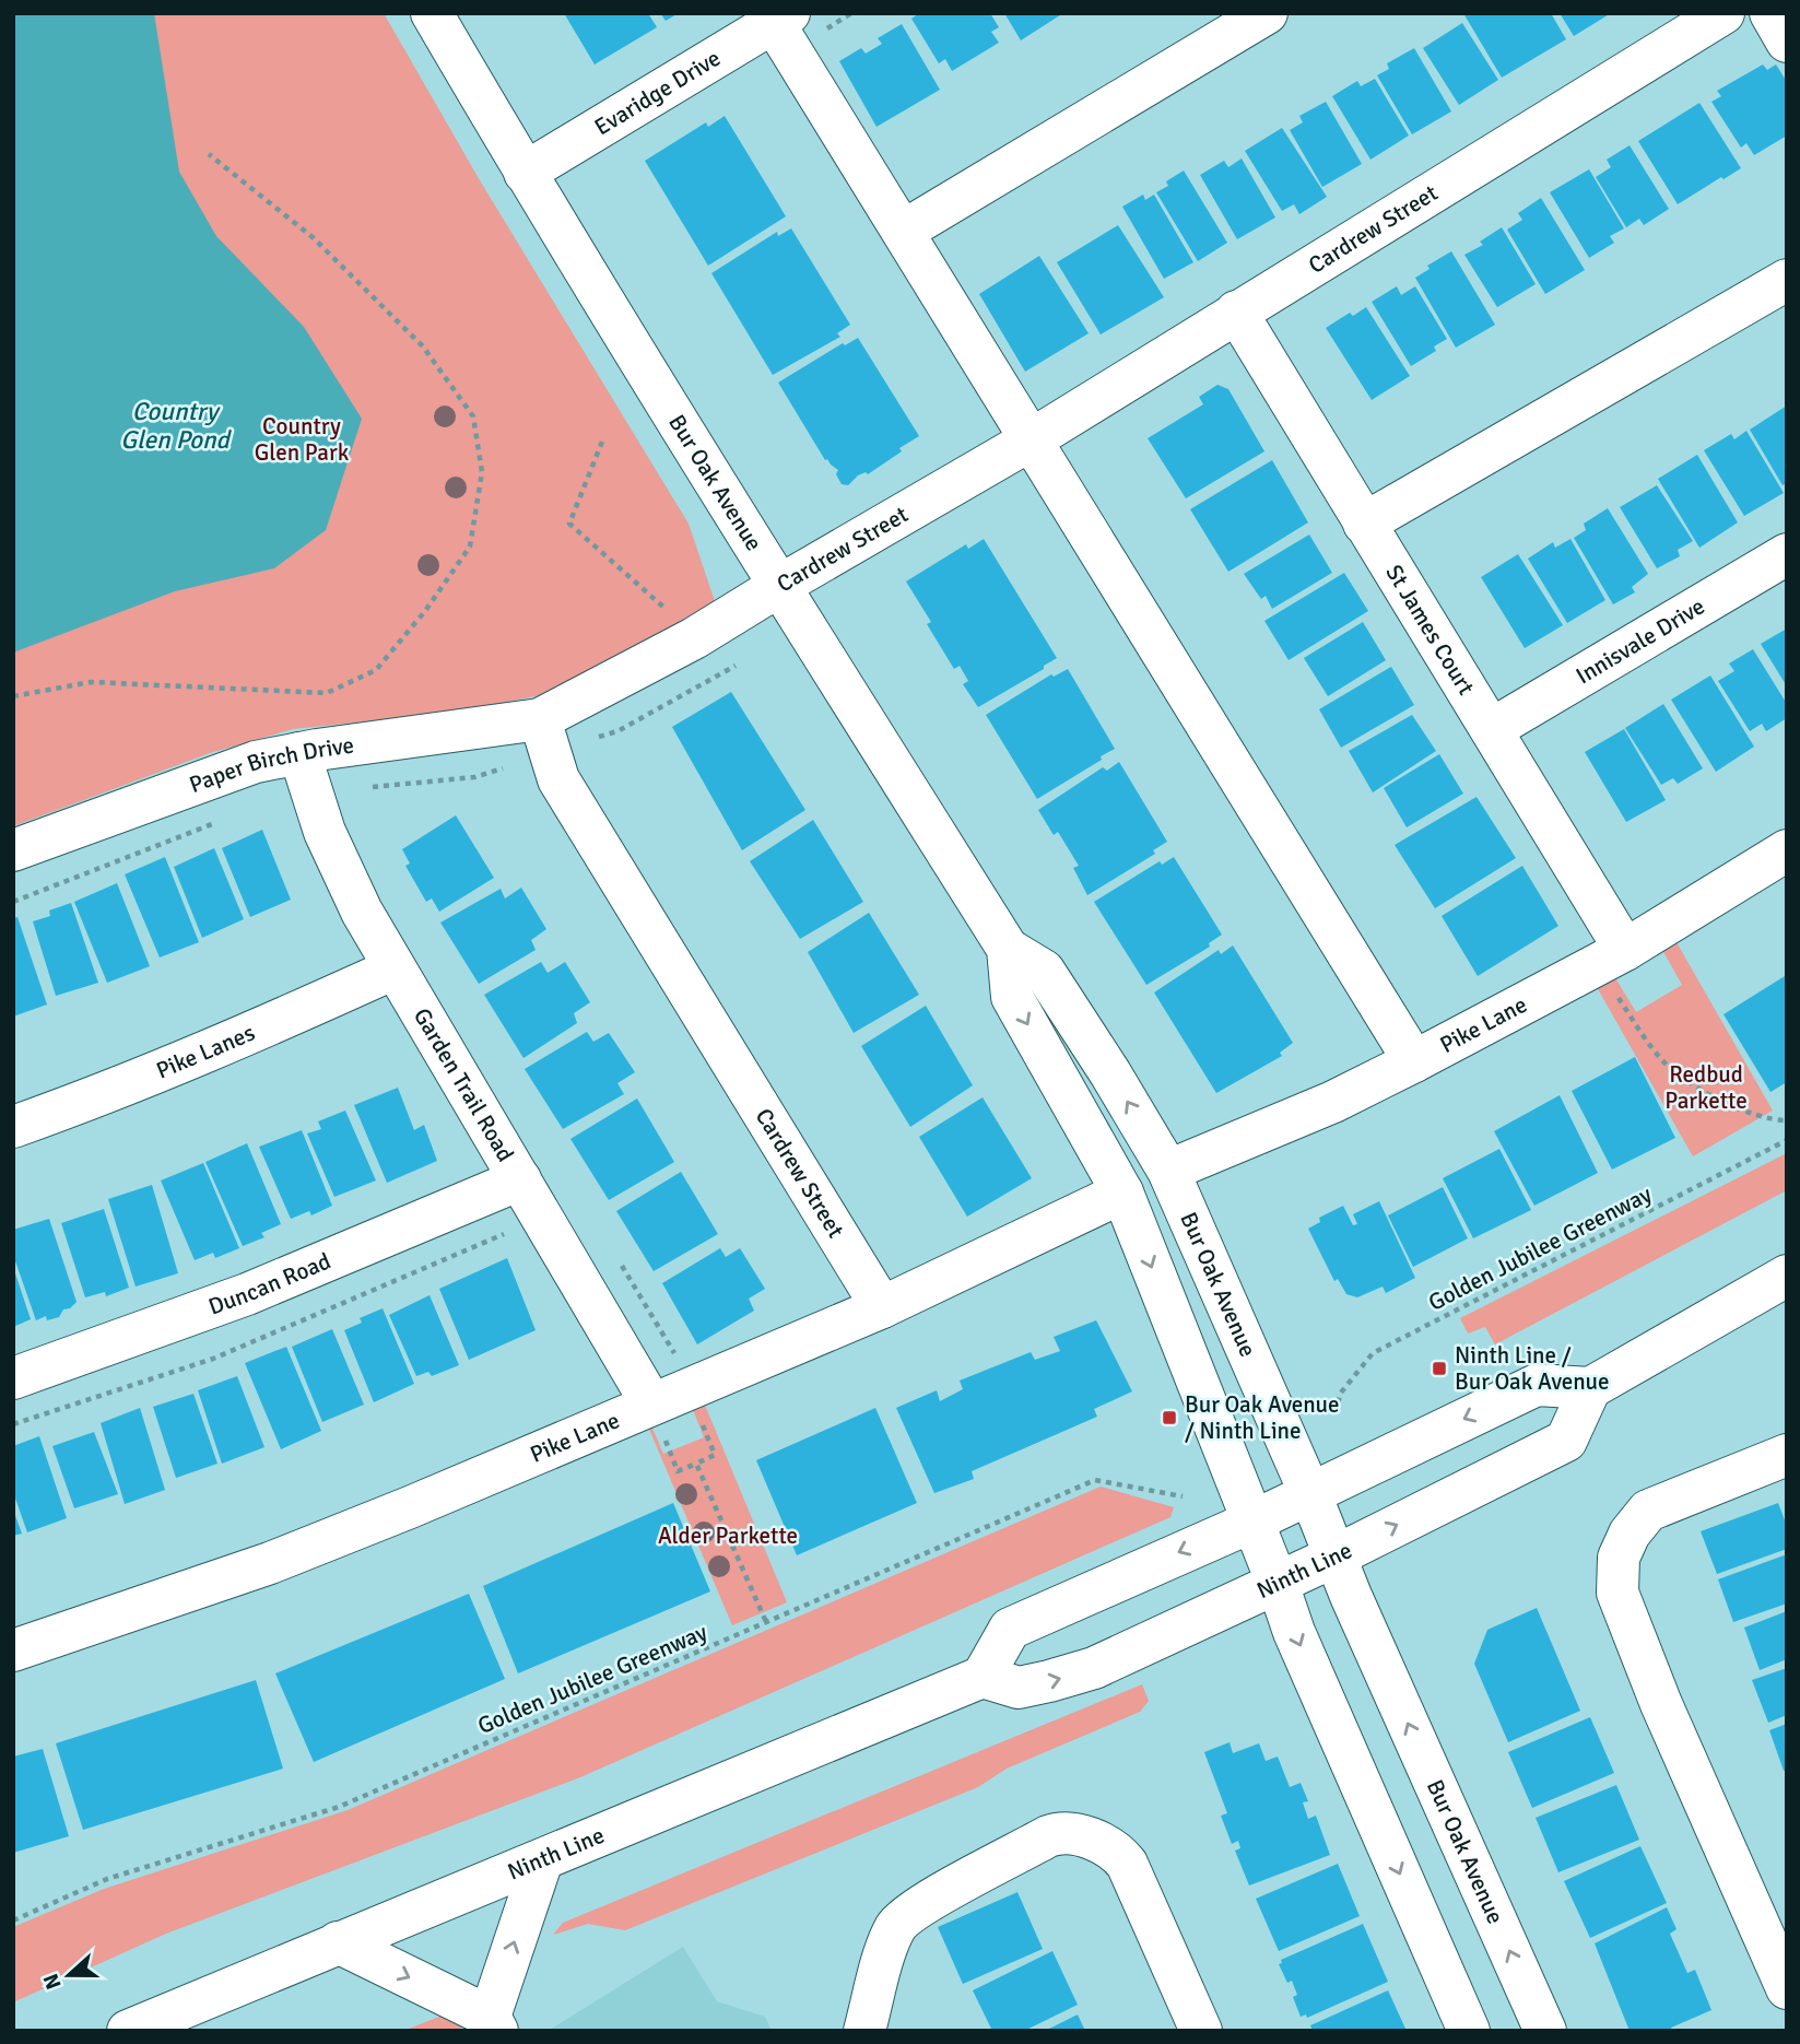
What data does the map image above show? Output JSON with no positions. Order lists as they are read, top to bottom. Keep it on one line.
{"streets":{"street":["Evaridge Drive","Cardrew Street","Bur Oak Avenue","St James Court","Innisvale Drive","Paper Birch Drive","Pike Lane","Pike Lanes","Garden Trail Road","Duncan Road","Ninth Line"],"path":["Golden Jubilee Greenway"]},"crossings":[["Evaridge Drive","Bur Oak Avenue"],["Cardrew Street","Bur Oak Avenue"],["Cardrew Street","St James Court"],["Cardrew Street","Paper Birch Drive"],["Cardrew Street","Pike Lane"],["Bur Oak Avenue","Pike Lane"],["Bur Oak Avenue","Ninth Line"],["St James Court","Innisvale Drive"],["St James Court","Pike Lane"],["Paper Birch Drive","Garden Trail Road"],["Pike Lane","Garden Trail Road"],["Pike Lanes","Garden Trail Road"],["Garden Trail Road","Duncan Road"]],"water":["Country Glen Pond"],"parks":["Country Glen Park","Redbud Parkette","Alder Parkette"],"places":{"transit":["Ninth Line / Bur Oak Avenue","Bur Oak Avenue / Ninth Line"]},"north":"left"}
